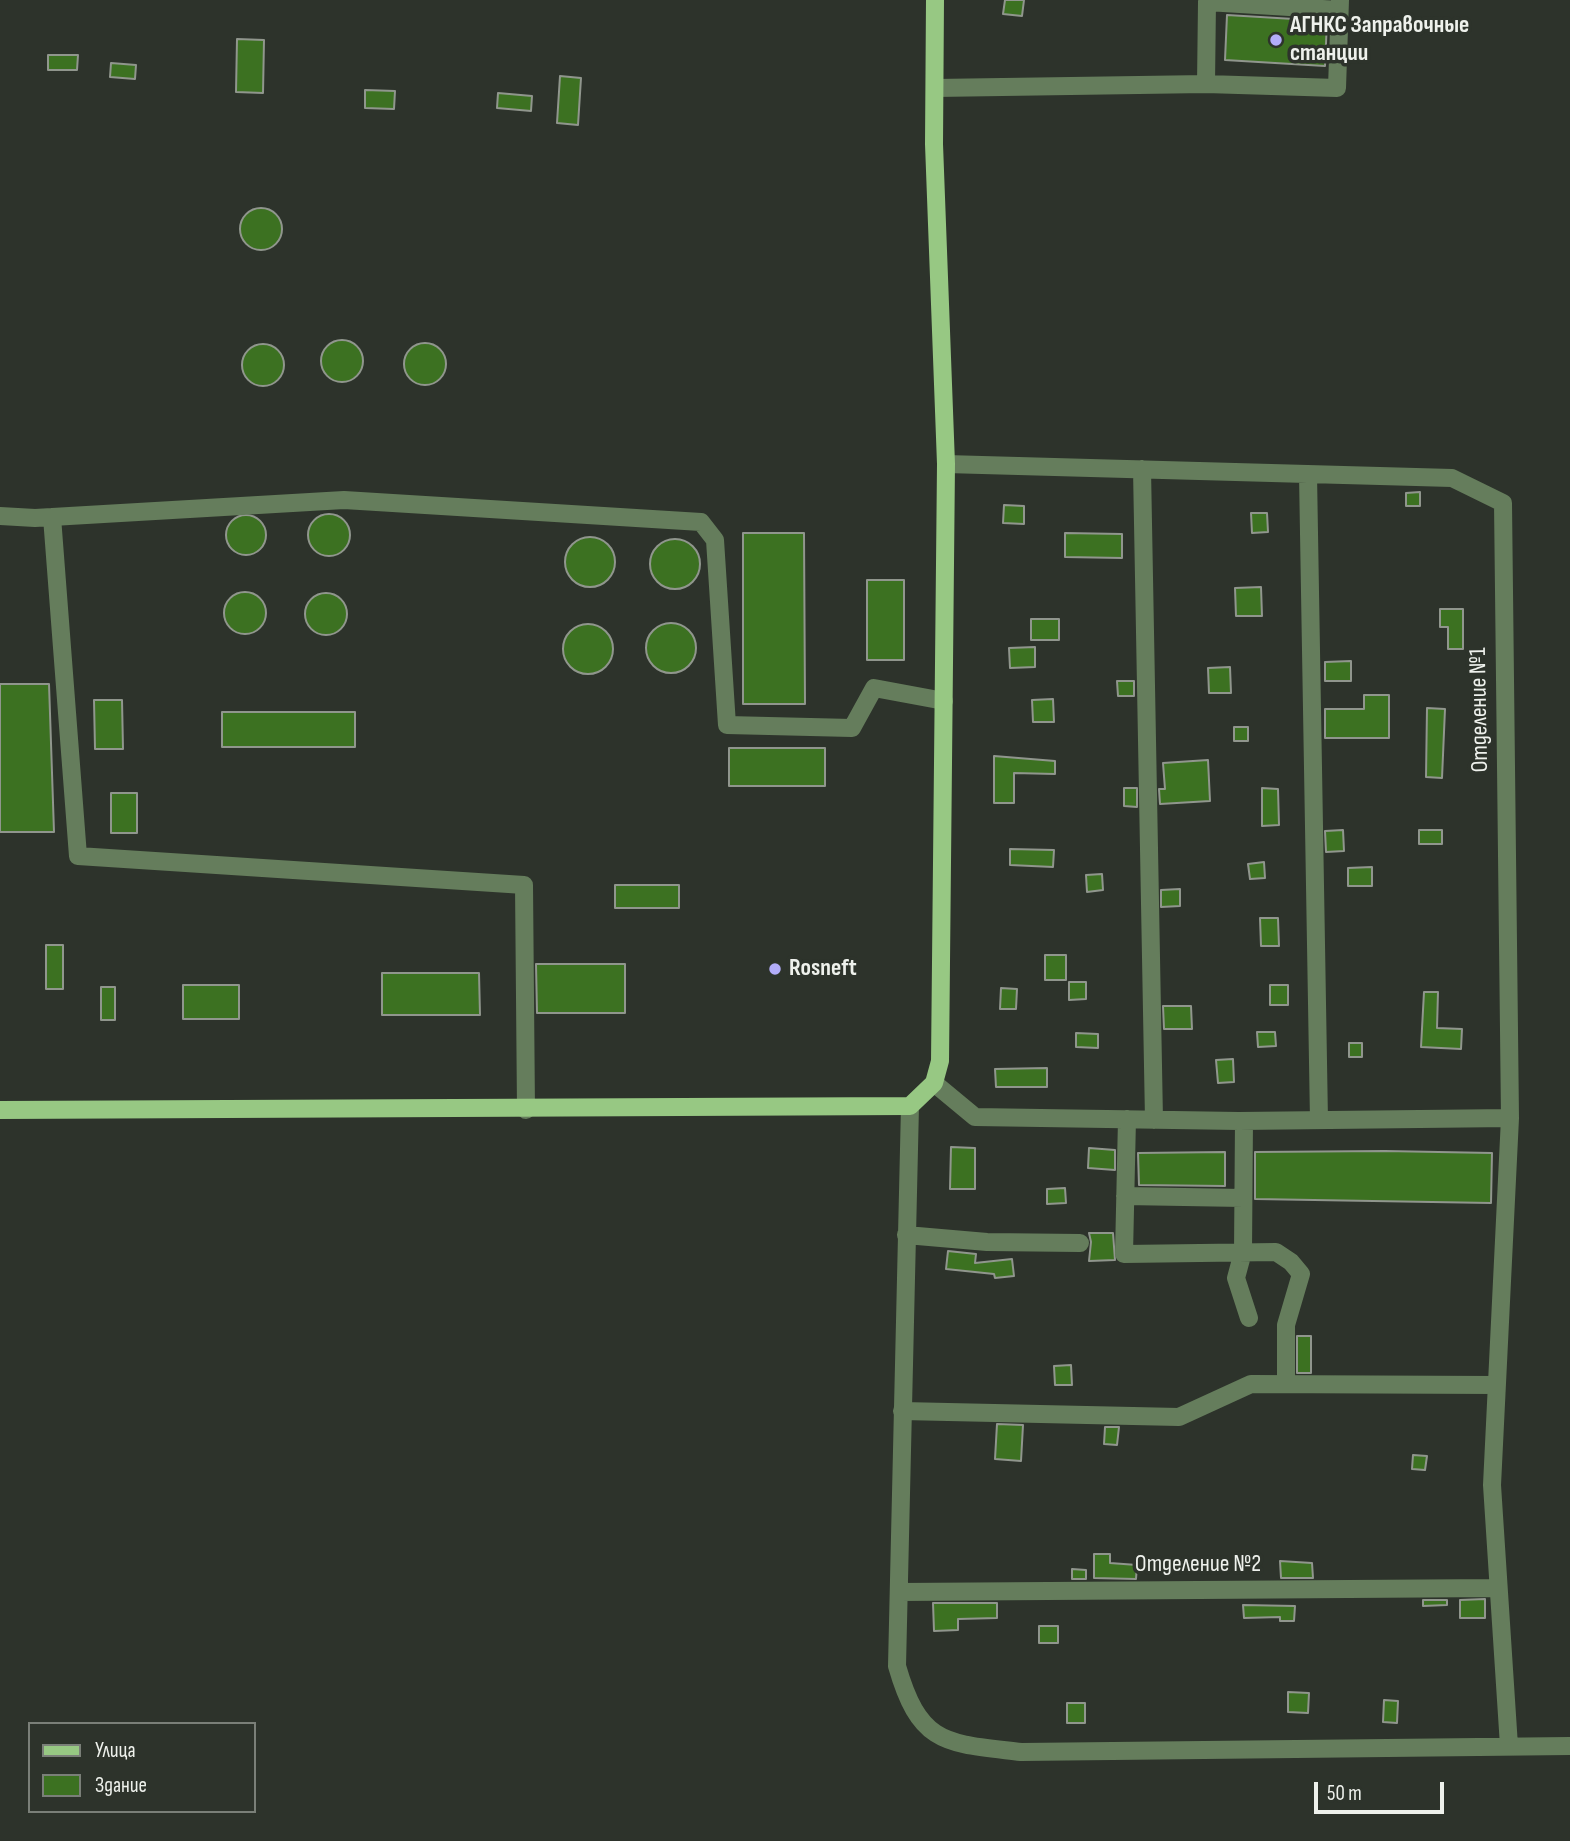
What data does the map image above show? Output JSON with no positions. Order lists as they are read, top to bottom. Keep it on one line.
{"streets":{"street":["Отделение №1","Отделение №2"]},"places":["АГНКС Заправочные станции","Rosneft"],"legend":["Улица","Здание"],"scale_bar":"50 m"}
